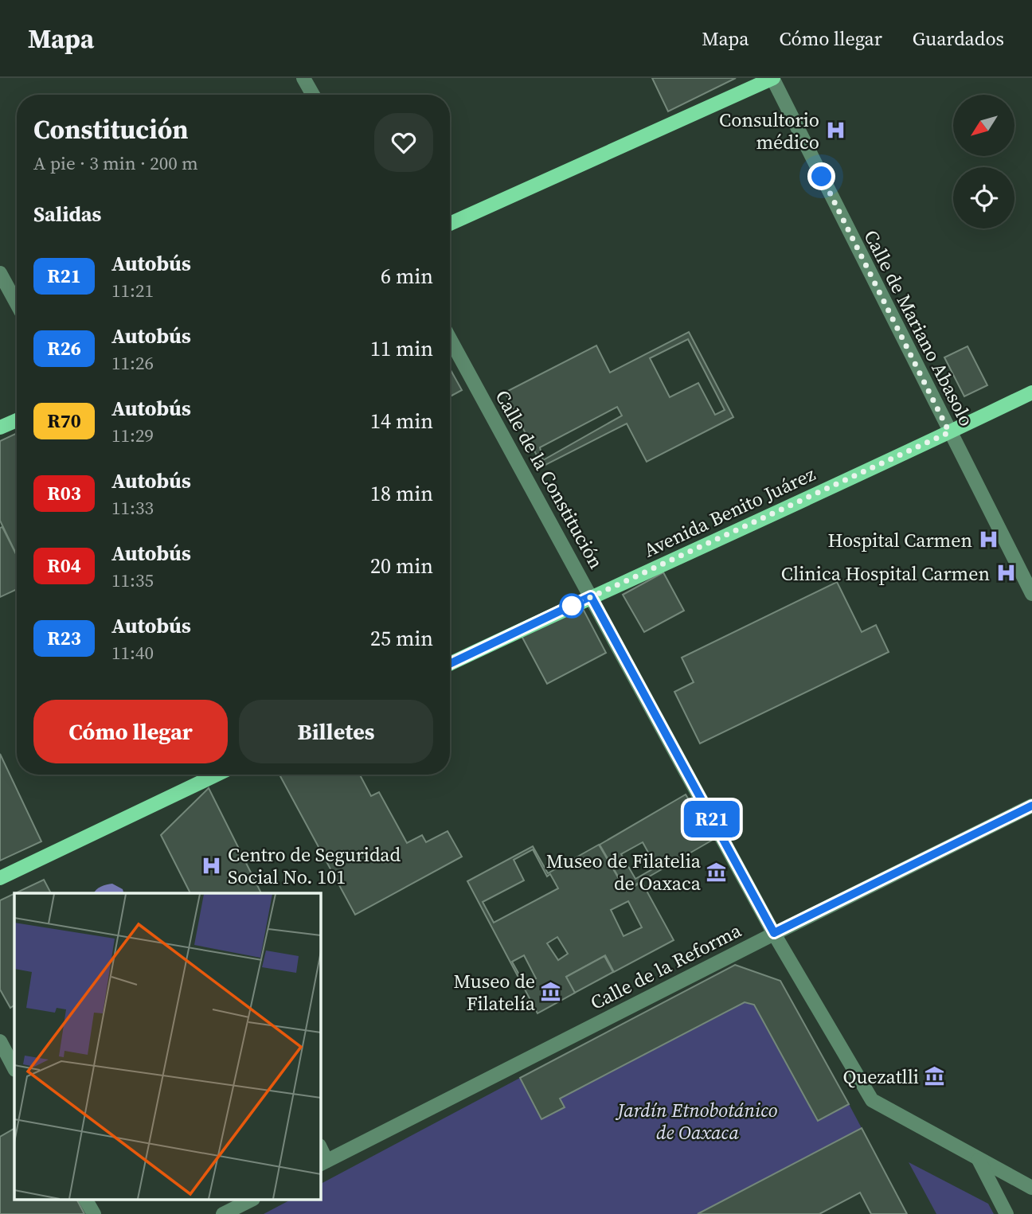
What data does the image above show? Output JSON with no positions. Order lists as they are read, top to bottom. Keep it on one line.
{"streets":{"main road":["Avenida Benito Juárez"],"street":["Calle de Mariano Abasolo","Calle de la Constitución","Calle de la Reforma"]},"crossings":[["Calle de Mariano Abasolo","Avenida Benito Juárez"],["Calle de la Constitución","Avenida Benito Juárez"],["Calle de la Constitución","Calle de la Reforma"]],"parks":["Jardín Etnobotánico de Oaxaca"],"places":{"hospital":["Consultorio médico","Hospital Carmen","Clinica Hospital Carmen","Centro de Seguridad Social No. 101"],"museum":["Museo de Filatelia de Oaxaca","Museo de Filatelía","Quezatlli"]},"lines":["bus line R21"],"north":"bottom left","page":{"header":"Mapa","nav":["Mapa","Cómo llegar","Guardados"],"on_map":"R21","heading":[["Constitución","A pie · 3 min · 200 m"],"Salidas"],"list":[{"mark":"R21","name":"Autobús","note":"11:21","value":"6 min"},{"mark":"R26","name":"Autobús","note":"11:26","value":"11 min"},{"mark":"R70","name":"Autobús","note":"11:29","value":"14 min"},{"mark":"R03","name":"Autobús","note":"11:33","value":"18 min"},{"mark":"R04","name":"Autobús","note":"11:35","value":"20 min"},{"mark":"R23","name":"Autobús","note":"11:40","value":"25 min"}],"buttons":["Cómo llegar","Billetes"]}}
